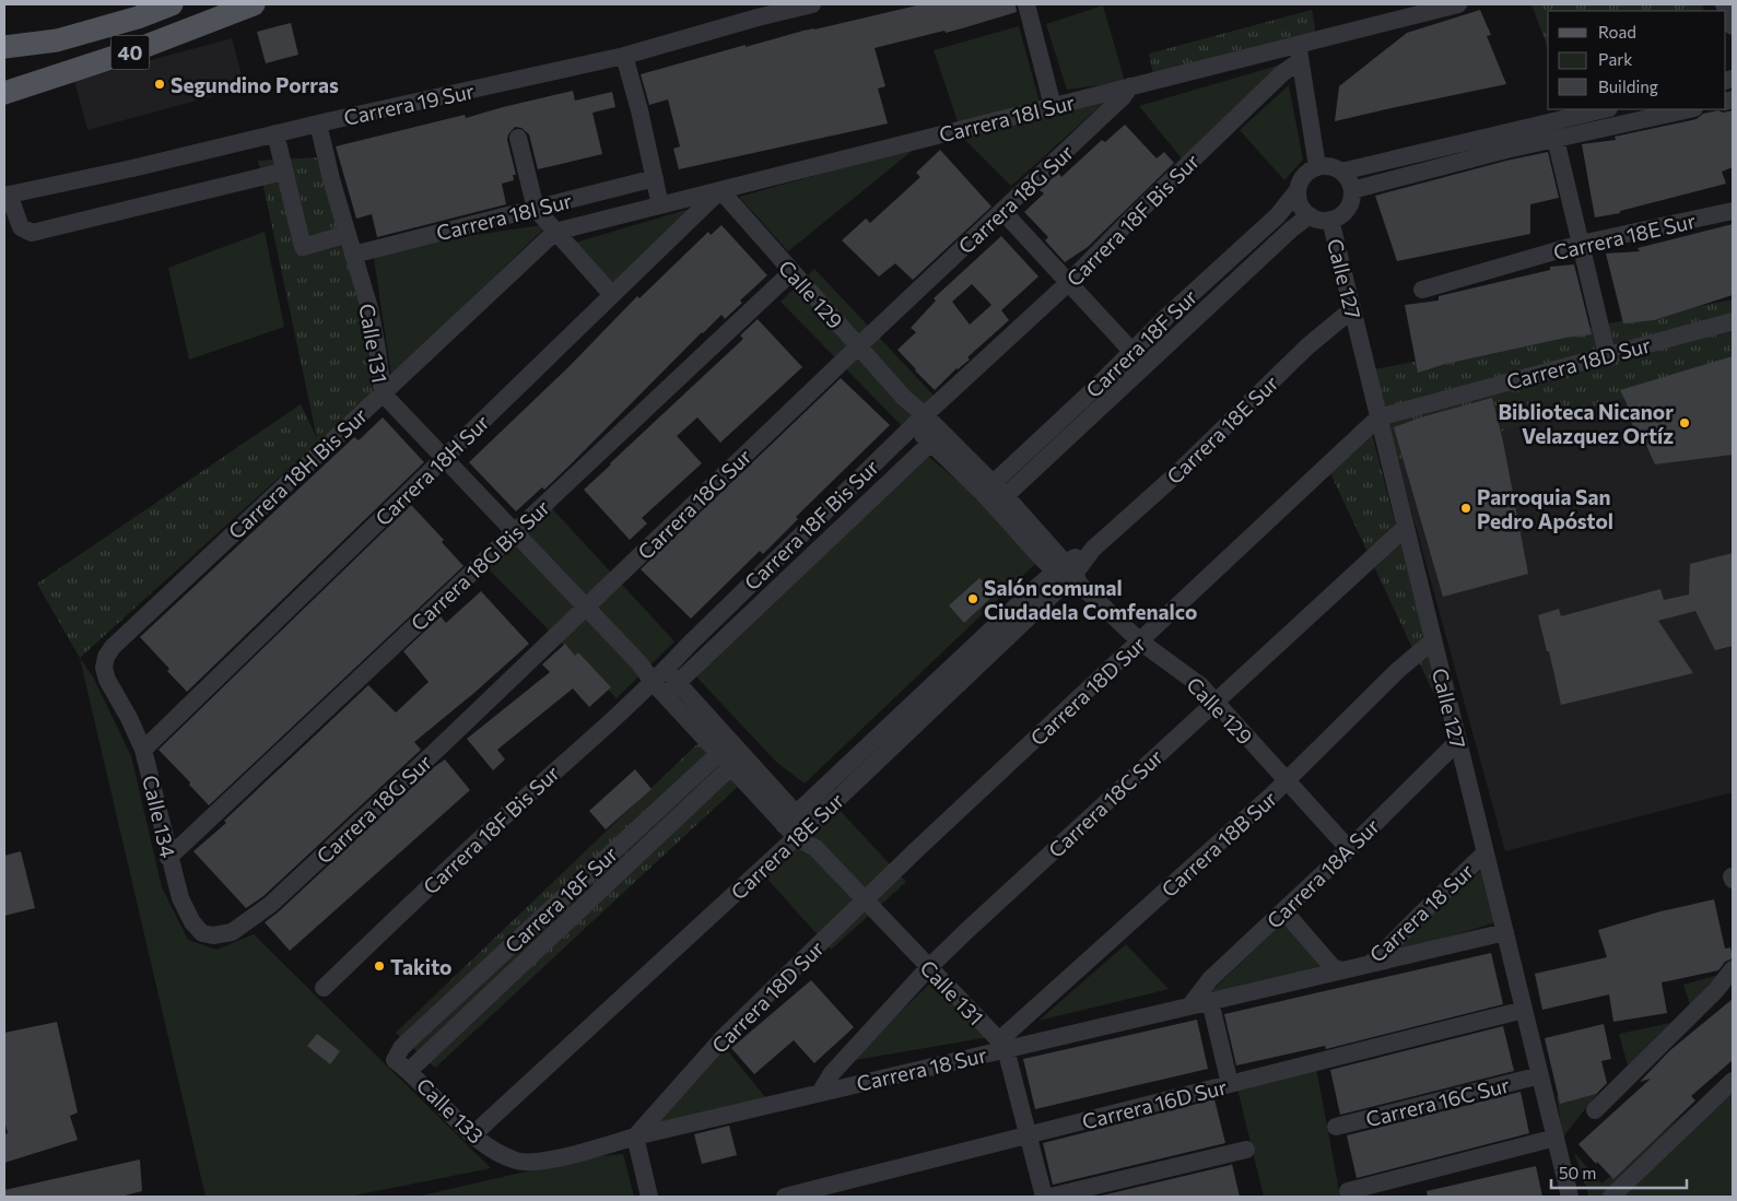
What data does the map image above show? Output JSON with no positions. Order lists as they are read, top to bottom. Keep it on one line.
{"streets":{"main road":["40"],"street":["Carrera 19 Sur","Carrera 18I Sur","Carrera 18G Sur","Carrera 18F Bis Sur","Carrera 18E Sur","Calle 127","Calle 129","Calle 131","Carrera 18F Sur","Carrera 18D Sur","Carrera 18H Sur","Carrera 18H Bis Sur","Carrera 18G Bis Sur","Carrera 18C Sur","Calle 134","Carrera 18B Sur","Carrera 18A Sur","Carrera 18 Sur","Carrera 16C Sur","Carrera 16D Sur","Calle 133"]},"crossings":[["Carrera 19 Sur","Calle 131"],["Carrera 18I Sur","Carrera 18G Sur"],["Carrera 18I Sur","Carrera 18F Bis Sur"],["Carrera 18I Sur","Calle 129"],["Carrera 18I Sur","Calle 131"],["Carrera 18I Sur","Carrera 18H Sur"],["Carrera 18I Sur","Carrera 18H Bis Sur"],["Carrera 18G Sur","Calle 129"],["Carrera 18G Sur","Calle 131"],["Carrera 18G Sur","Calle 134"],["Carrera 18F Bis Sur","Calle 129"],["Carrera 18F Bis Sur","Calle 131"],["Carrera 18E Sur","Calle 127"],["Carrera 18E Sur","Calle 129"],["Carrera 18E Sur","Calle 131"],["Carrera 18E Sur","Calle 133"],["Calle 127","Carrera 18F Sur"],["Calle 127","Carrera 18D Sur"],["Calle 127","Carrera 18C Sur"],["Calle 127","Carrera 18B Sur"],["Calle 127","Carrera 18A Sur"],["Calle 127","Carrera 18 Sur"],["Calle 127","Carrera 16C Sur"],["Calle 127","Carrera 16D Sur"],["Calle 129","Carrera 18F Sur"],["Calle 129","Carrera 18D Sur"],["Calle 129","Carrera 18H Sur"],["Calle 129","Carrera 18G Bis Sur"],["Calle 129","Carrera 18C Sur"],["Calle 129","Carrera 18B Sur"],["Calle 129","Carrera 18A Sur"],["Calle 131","Carrera 18F Sur"],["Calle 131","Carrera 18D Sur"],["Calle 131","Carrera 18H Sur"],["Calle 131","Carrera 18H Bis Sur"],["Calle 131","Carrera 18G Bis Sur"],["Calle 131","Carrera 18C Sur"],["Calle 131","Carrera 18B Sur"],["Calle 131","Carrera 18 Sur"],["Calle 131","Carrera 16D Sur"],["Carrera 18F Sur","Calle 133"],["Carrera 18D Sur","Carrera 18 Sur"],["Carrera 18H Sur","Calle 134"],["Carrera 18H Bis Sur","Calle 134"],["Carrera 18G Bis Sur","Calle 134"],["Carrera 18C Sur","Carrera 18 Sur"],["Carrera 18B Sur","Carrera 18 Sur"],["Carrera 18A Sur","Carrera 18 Sur"],["Carrera 18 Sur","Calle 133"]],"places":["Segundino Porras","Biblioteca Nicanor Velazquez Ortíz","Parroquia San Pedro Apóstol","Salón comunal Ciudadela Comfenalco","Takito"],"legend":["Road","Park","Building"],"scale_bar":"50 m"}
